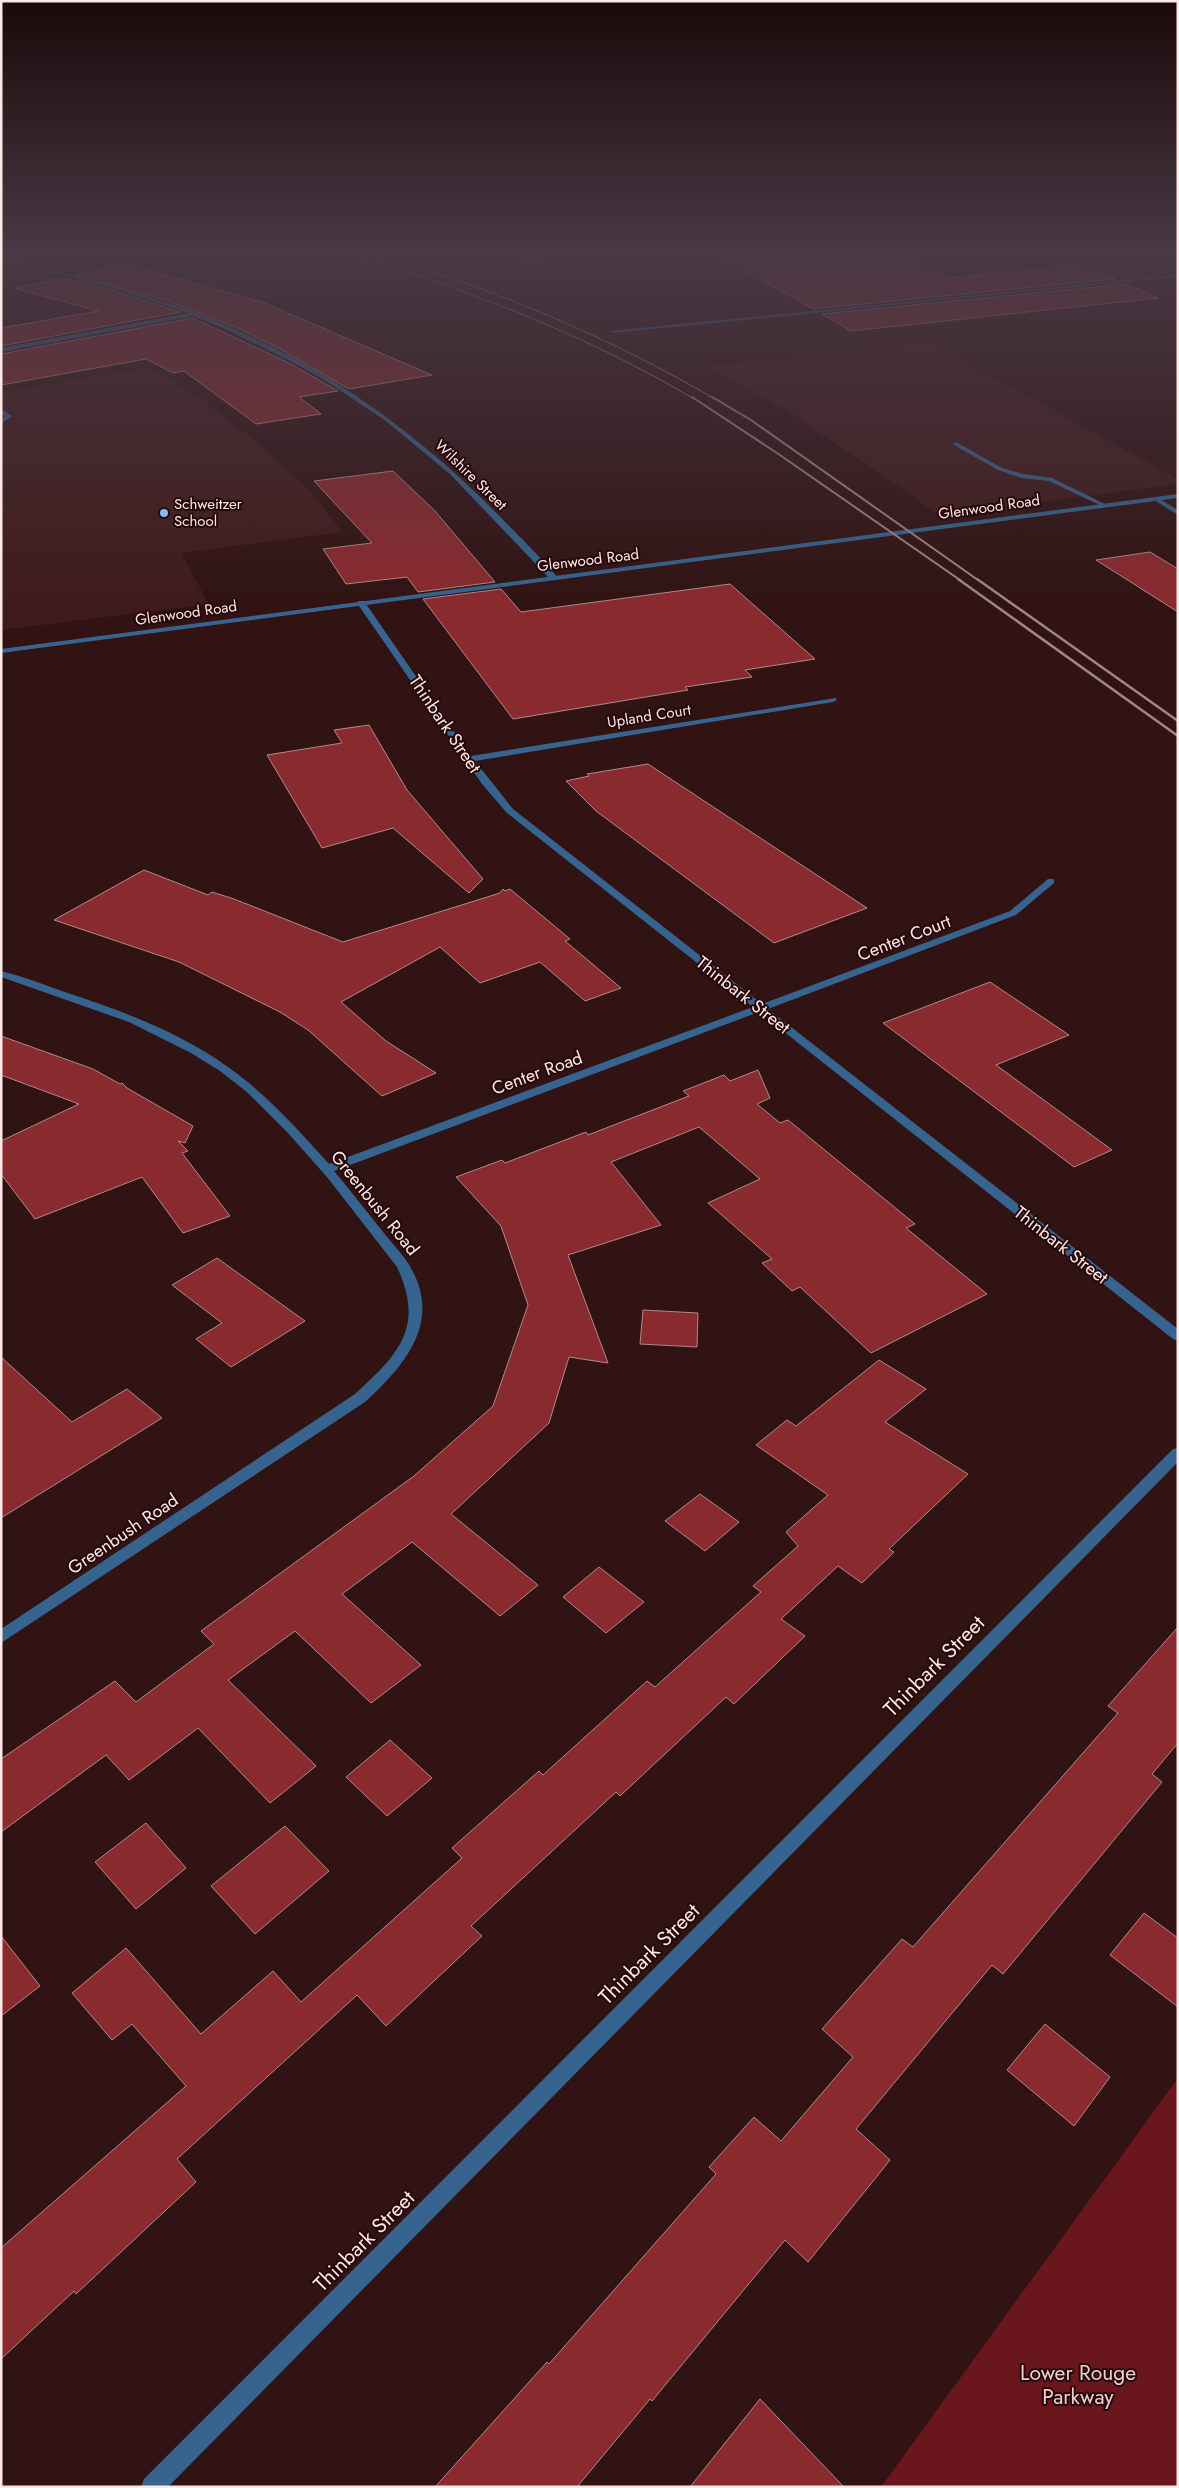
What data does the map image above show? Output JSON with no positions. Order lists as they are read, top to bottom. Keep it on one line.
{"streets":{"street":["Wilshire Street","Glenwood Road","Upland Court","Thinbark Street","Center Court","Center Road","Greenbush Road"]},"crossings":[["Wilshire Street","Glenwood Road"],["Glenwood Road","Thinbark Street"],["Upland Court","Thinbark Street"],["Thinbark Street","Center Court"],["Thinbark Street","Center Road"],["Center Court","Center Road"],["Center Road","Greenbush Road"]],"parks":["Lower Rouge Parkway"],"places":["Schweitzer School"]}
